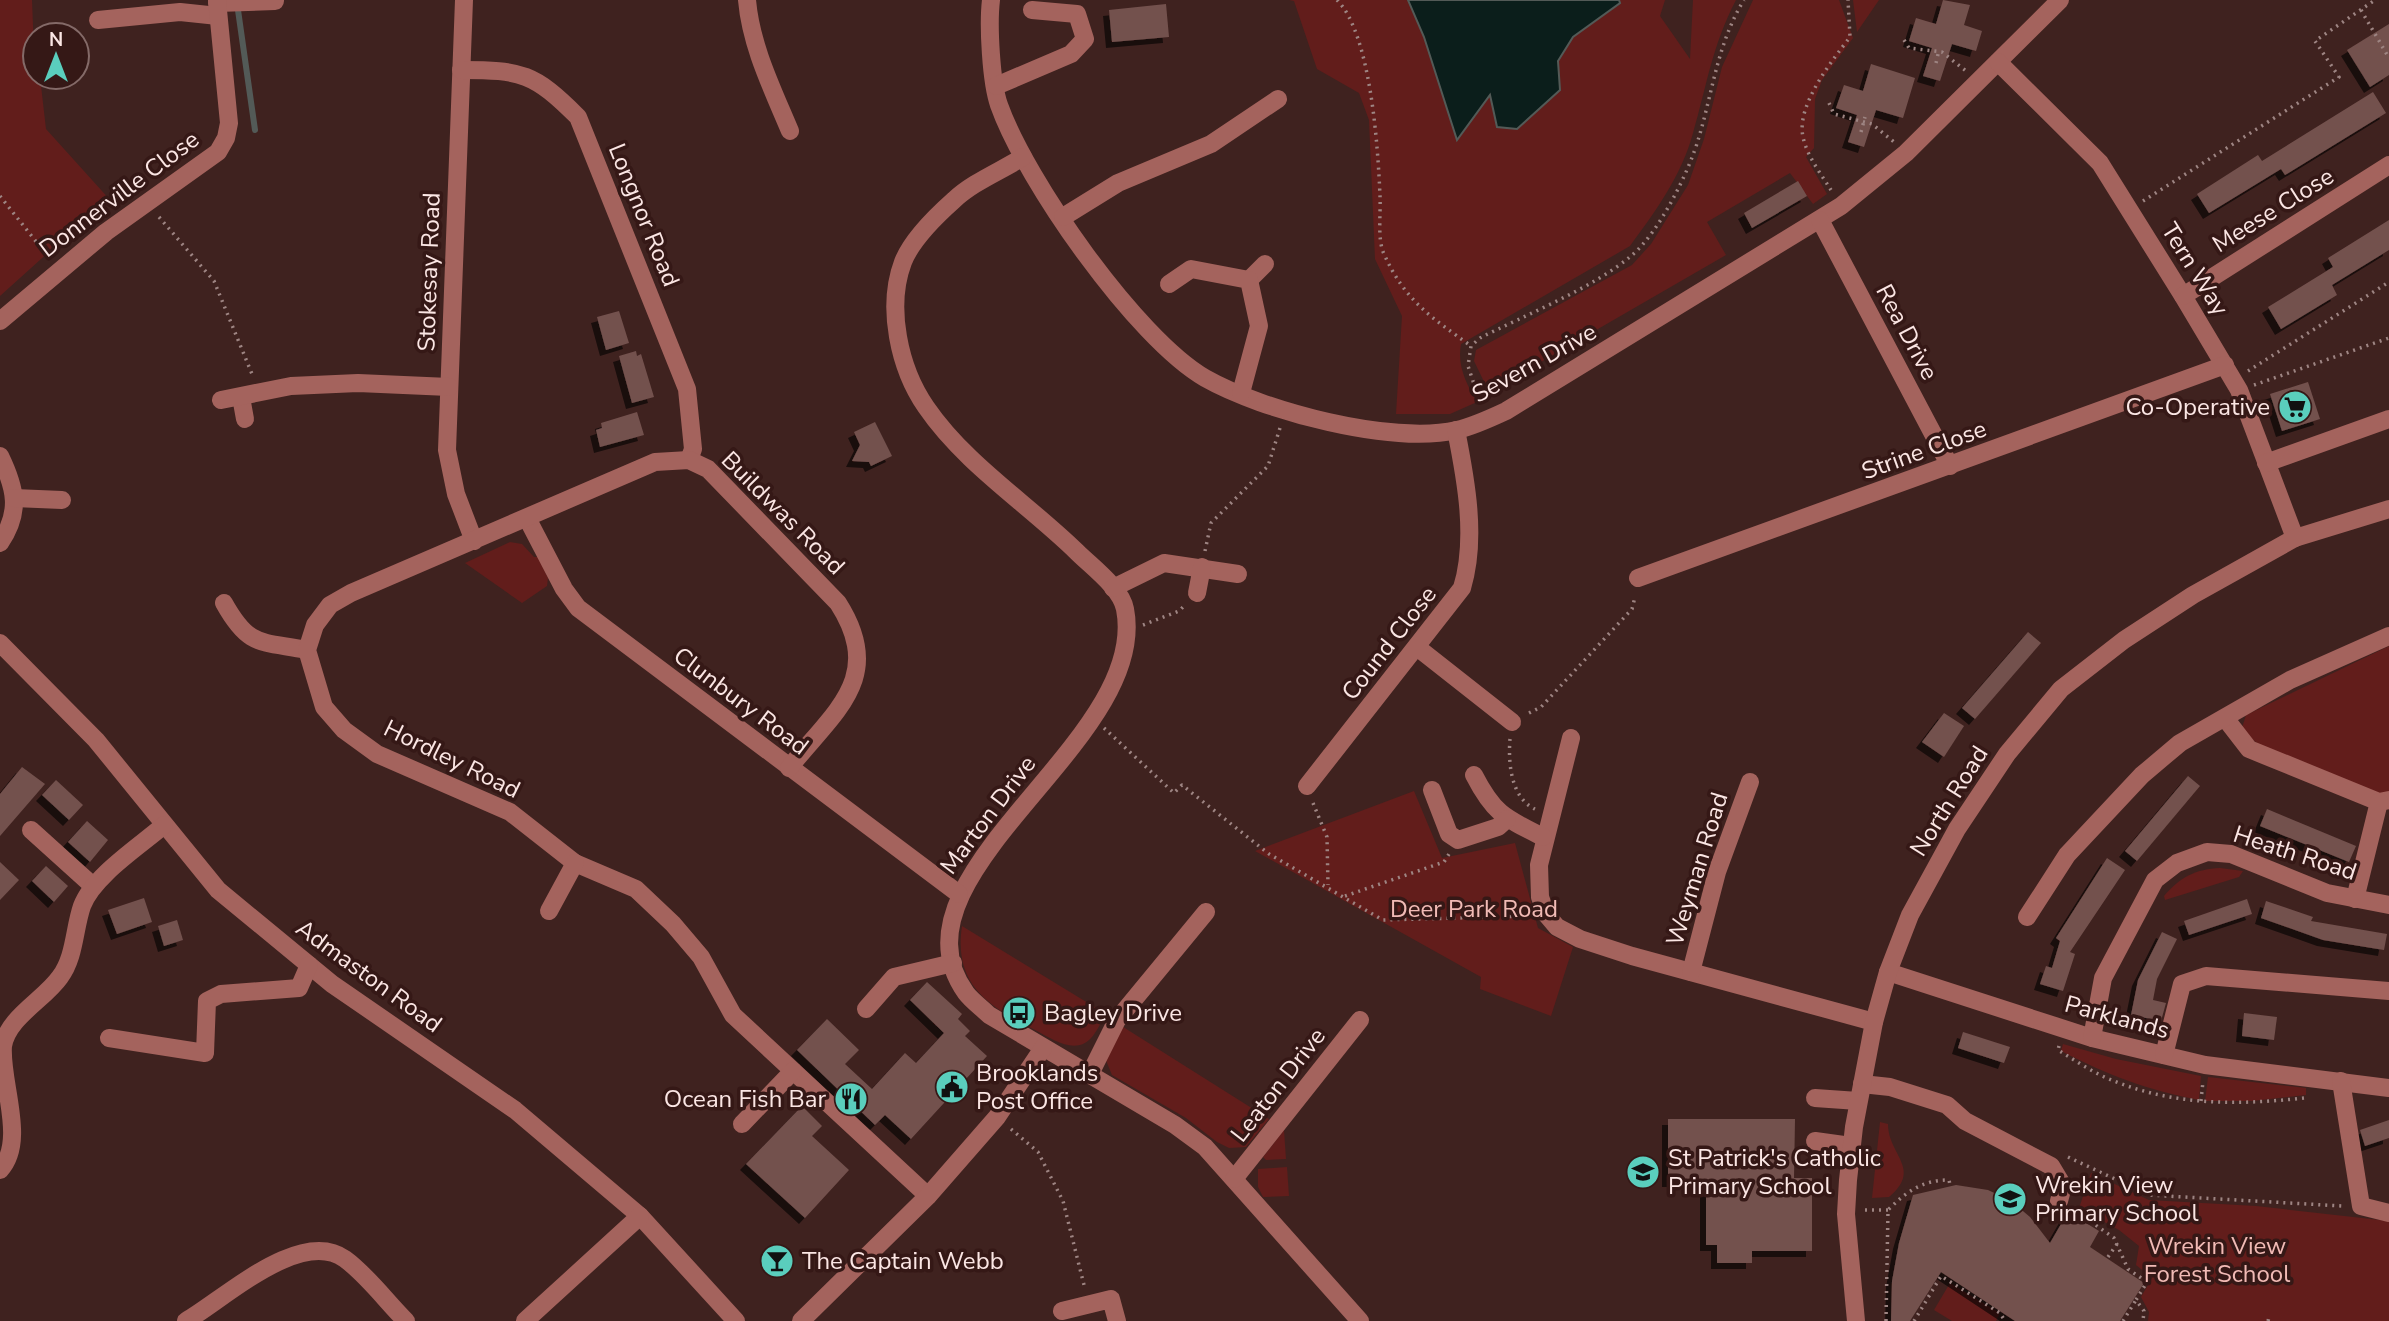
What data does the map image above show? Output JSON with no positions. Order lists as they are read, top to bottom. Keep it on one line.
{"streets":{"street":["Donnerville Close","Meese Close","Longnor Road","Tern Way","Stokesay Road","Rea Drive","Severn Drive","Strine Close","Buildwas Road","Cound Close","Clunbury Road","Hordley Road","North Road","Marton Drive","Heath Road","Weyman Road","Admaston Road","Parklands","Leaton Drive"]},"crossings":[["Meese Close","Tern Way"],["Longnor Road","Stokesay Road"],["Longnor Road","Buildwas Road"],["Tern Way","Severn Drive"],["Tern Way","Strine Close"],["Tern Way","North Road"],["Stokesay Road","Buildwas Road"],["Rea Drive","Severn Drive"],["Rea Drive","Strine Close"],["Severn Drive","Cound Close"],["Severn Drive","Marton Drive"],["Buildwas Road","Clunbury Road"],["Clunbury Road","Marton Drive"],["North Road","Parklands"],["Marton Drive","Leaton Drive"],["Heath Road","Parklands"]],"parks":["Deer Park Road","Wrekin View Forest School"],"places":{"supermarket":["Co-Operative"],"bus stop":["Bagley Drive"],"public building":["Brooklands Post Office"],"restaurant":["Ocean Fish Bar"],"school or university":["St Patrick's Catholic Primary School","Wrekin View Primary School"],"bar":["The Captain Webb"]},"north":"top"}
